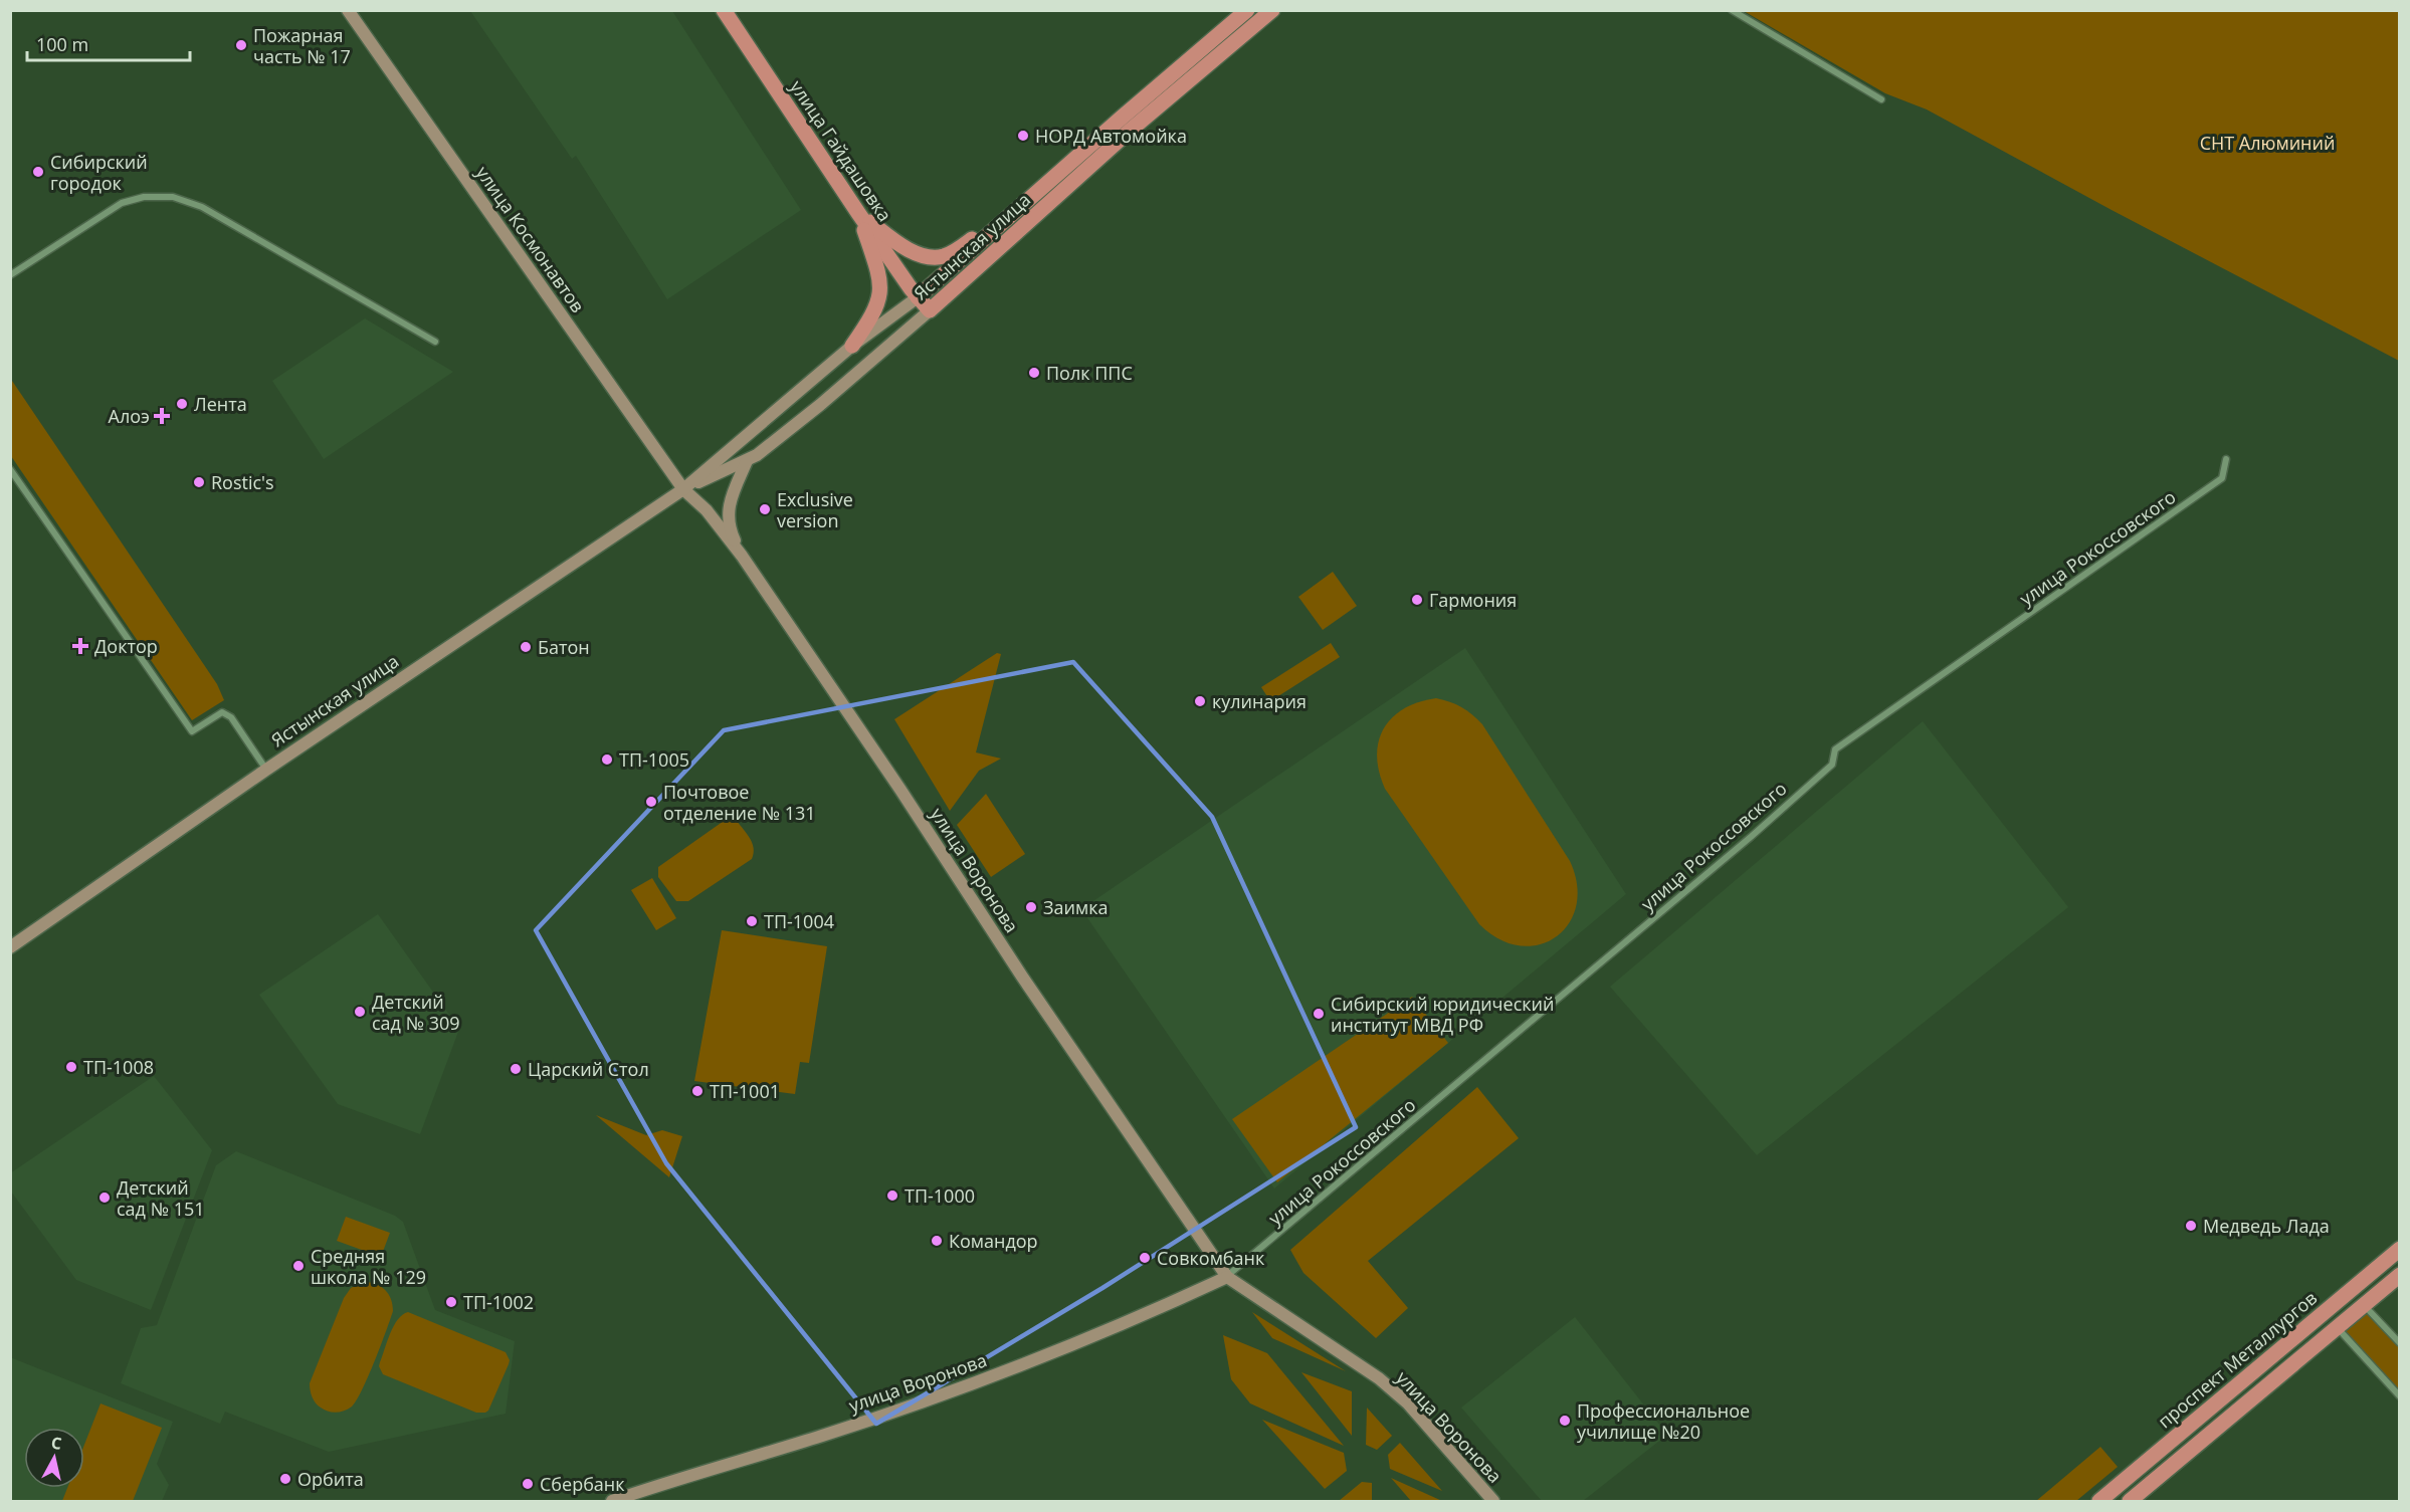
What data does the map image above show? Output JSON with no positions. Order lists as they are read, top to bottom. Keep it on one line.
{"streets":{"main road":["улица Гайдашовка","улица Космонавтов","Ястынская улица","улица Воронова","проспект Металлургов"],"street":["улица Рокоссовского"]},"crossings":[["улица Гайдашовка","Ястынская улица"],["улица Космонавтов","Ястынская улица"],["улица Космонавтов","улица Воронова"],["Ястынская улица","улица Воронова"],["улица Рокоссовского","улица Воронова"]],"parks":["СНТ Алюминий"],"places":{"other":["Пожарная часть № 17","НОРД Автомойка","Сибирский городок","Полк ППС","Лента","Rostic's","Exclusive version","Гармония","Батон","кулинария","ТП-1005","Почтовое отделение № 131","Заимка","ТП-1004","Детский сад № 309","Сибирский юридический институт МВД РФ","ТП-1008","Царский Стол","ТП-1001","ТП-1000","Детский сад № 151","Медведь Лада","Командор","Совкомбанк","Средняя школа № 129","ТП-1002","Профессиональное училище №20","Орбита","Сбербанк"],"health":["Алоэ","Доктор"]},"scale_bar":"100 m","north":"top"}
